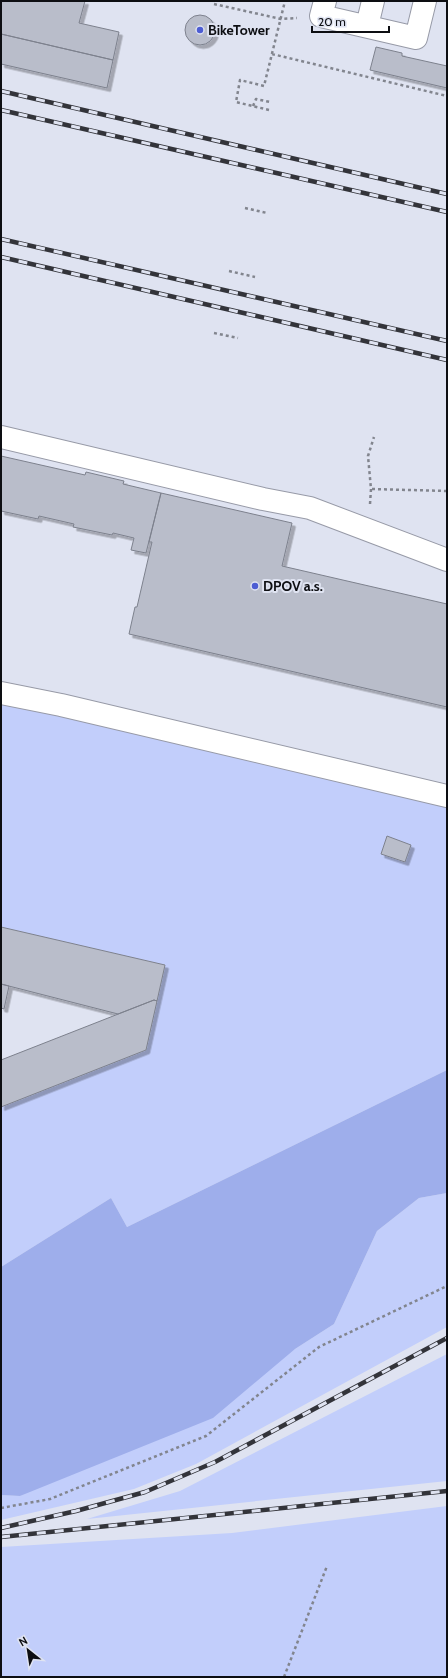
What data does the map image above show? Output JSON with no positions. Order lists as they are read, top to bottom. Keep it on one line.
{"places":["BikeTower","DPOV a.s."],"scale_bar":"20 m","north":"top left"}
